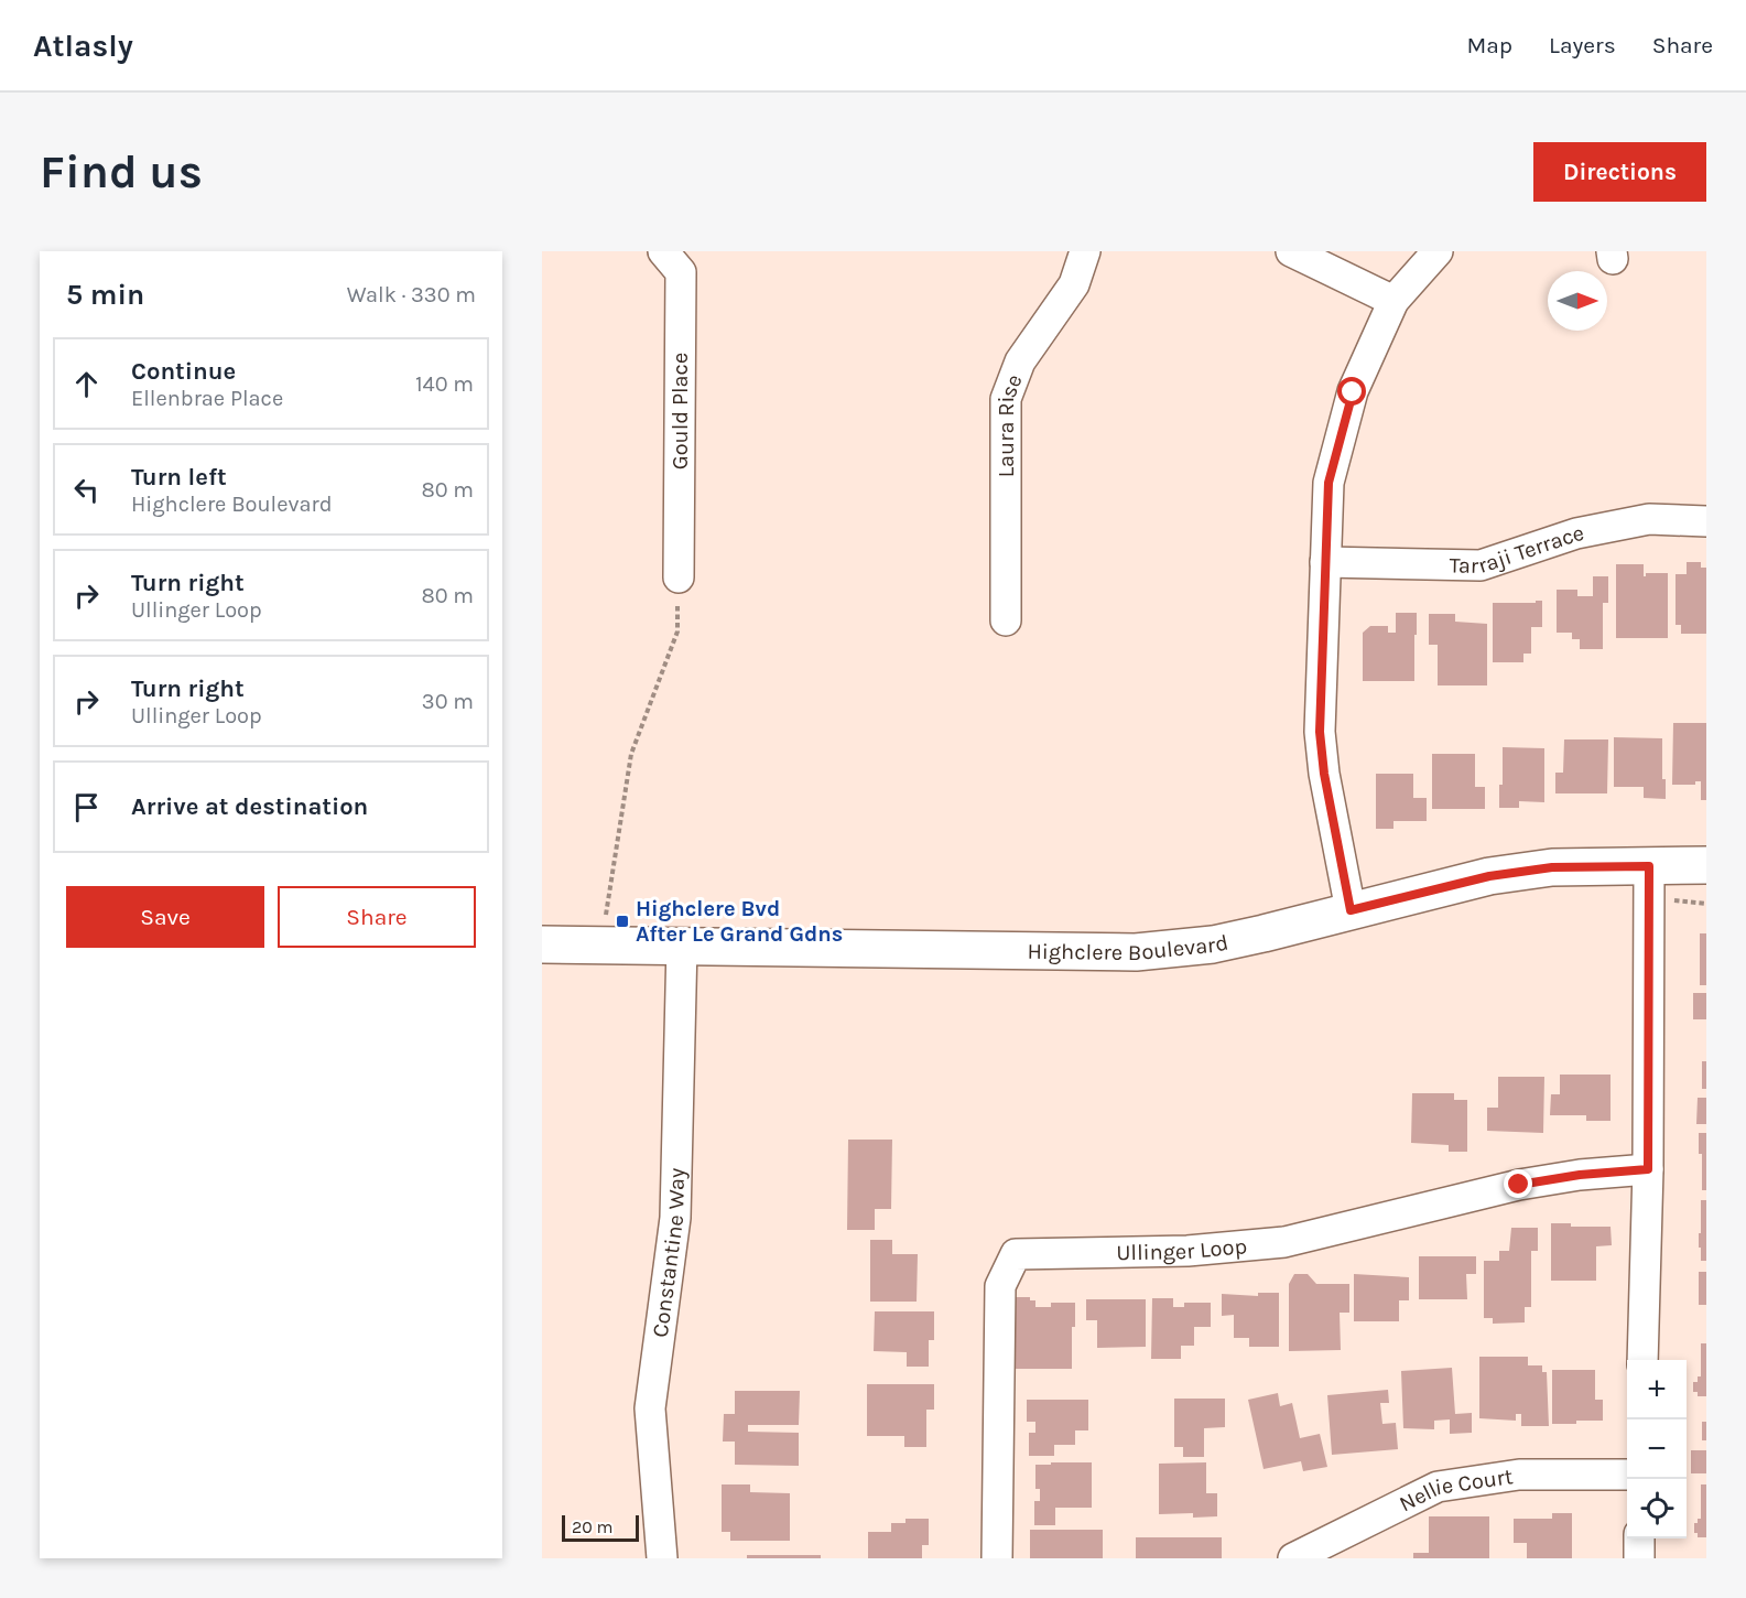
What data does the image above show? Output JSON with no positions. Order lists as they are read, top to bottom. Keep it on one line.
{"streets":{"street":["Gould Place","Laura Rise","Tarraji Terrace","Highclere Boulevard","Ullinger Loop","Constantine Way","Nellie Court"]},"crossings":[["Highclere Boulevard","Constantine Way"]],"places":{"transit":["Highclere Bvd After Le Grand Gdns"]},"scale_bar":"20 m","north":"right","page":{"header":"Atlasly","nav":["Map","Layers","Share"],"buttons":["Directions",["Save","Share"]],"title":"Find us","heading":["5 min","Walk · 330 m"],"list":[["Continue","Ellenbrae Place","140 m"],["Turn left","Highclere Boulevard","80 m"],["Turn right","Ullinger Loop","80 m"],["Turn right","Ullinger Loop","30 m"],"Arrive at destination"],"map_buttons":["+","−"],"scale":"20 m"}}
